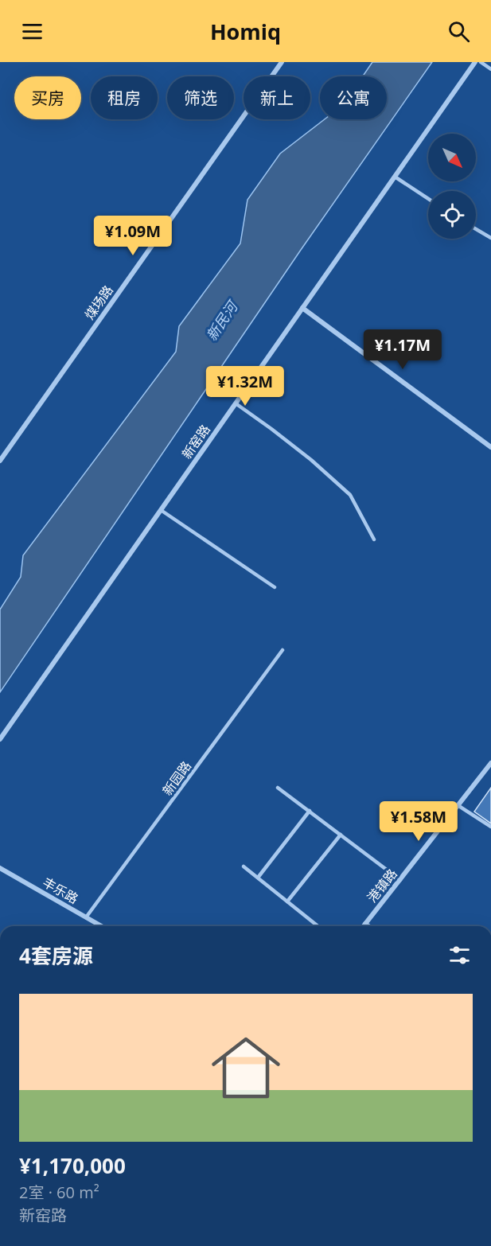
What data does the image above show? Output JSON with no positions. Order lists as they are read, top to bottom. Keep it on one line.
{"streets":{"street":["煤场路","新窑路","港镇路","丰乐路"],"lane":["新园路"]},"crossings":[["新园路","丰乐路"]],"water":["新民河"],"north":"bottom right","page":{"header":"Homiq","chip":["买房","租房","筛选","新上","公寓"],"price":["¥1.09M","¥1.17M","¥1.32M","¥1.58M"],"heading":"4套房源","list":[{"name":"¥1,170,000","note":"2室 · 60 m² · 新窑路"}]}}
